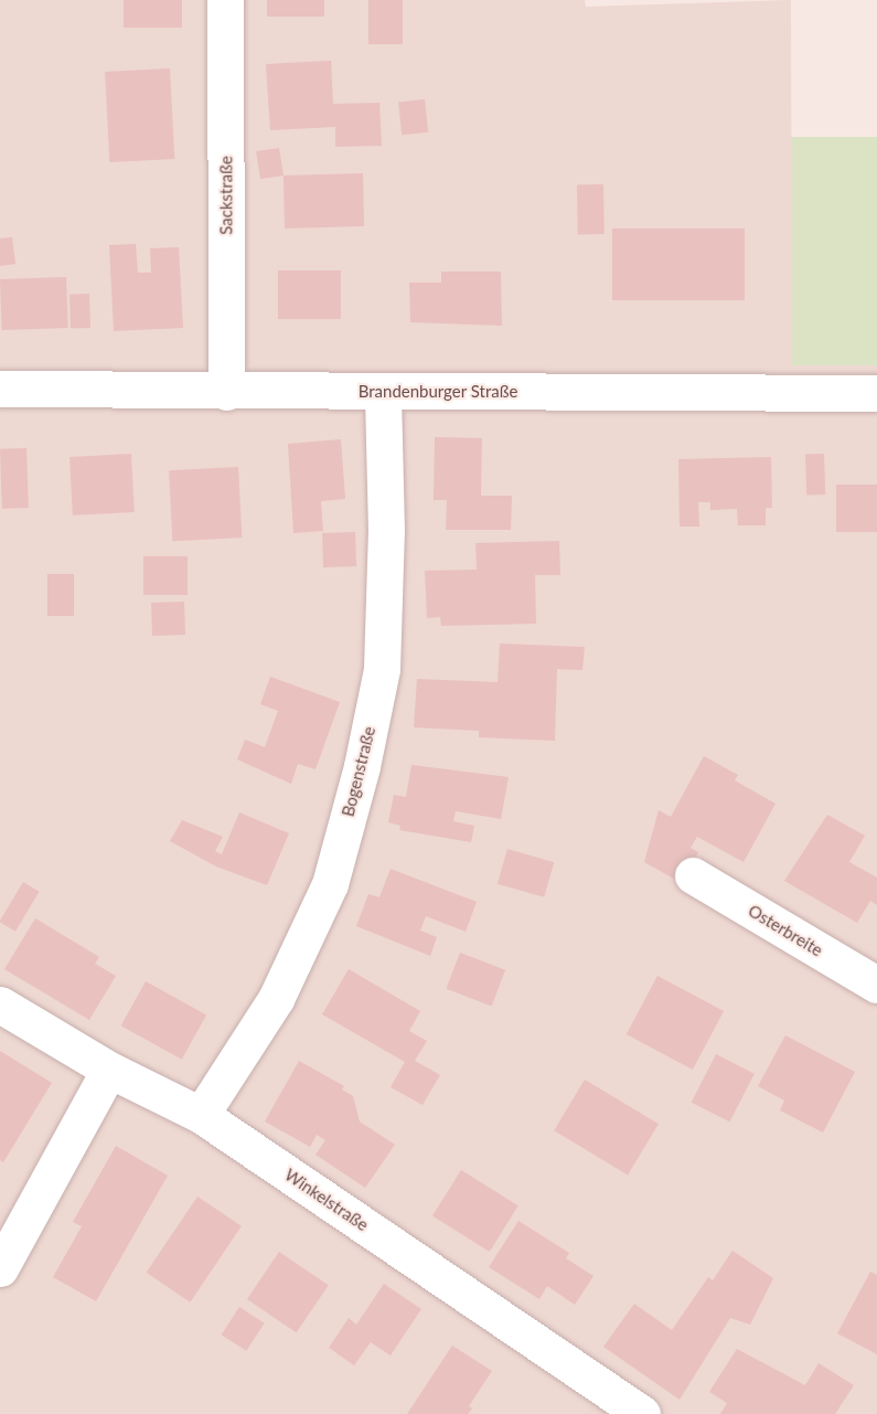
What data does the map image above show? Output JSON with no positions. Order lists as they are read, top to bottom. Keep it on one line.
{"streets":{"street":["Sackstraße","Brandenburger Straße","Bogenstraße","Osterbreite","Winkelstraße"]},"crossings":[["Sackstraße","Brandenburger Straße"],["Brandenburger Straße","Bogenstraße"],["Bogenstraße","Winkelstraße"]]}
